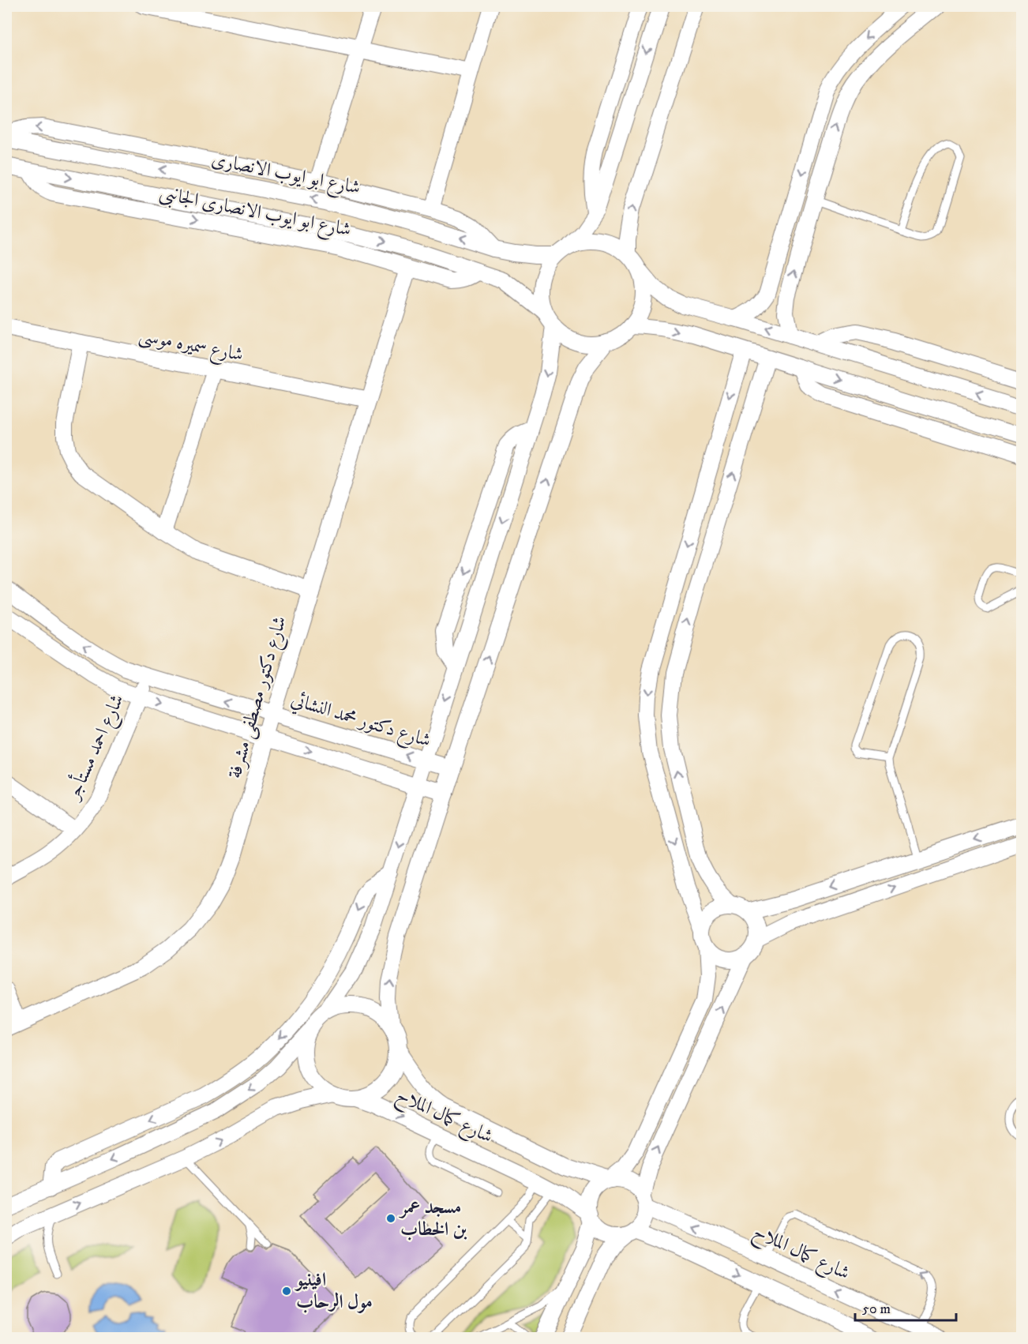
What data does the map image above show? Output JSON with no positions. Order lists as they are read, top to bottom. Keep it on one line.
{"streets":{"street":["شارع ابو ايوب الانصارى","شارع ابو ايوب الانصارى الجانبى","شارع سميره موسى","شارع دكتور مصطفى مشرفة","شارع دكتور محمد النشائي","شارع احمد مستأجر","شارع كمال الملاح"]},"crossings":[["شارع ابو ايوب الانصارى الجانبى","شارع دكتور مصطفى مشرفة"],["شارع سميره موسى","شارع دكتور مصطفى مشرفة"],["شارع دكتور مصطفى مشرفة","شارع دكتور محمد النشائي"],["شارع دكتور محمد النشائي","شارع احمد مستأجر"]],"places":["مسجد عمر بن الخطاب","افينيو مول الرحاب"],"scale_bar":"50 m"}
